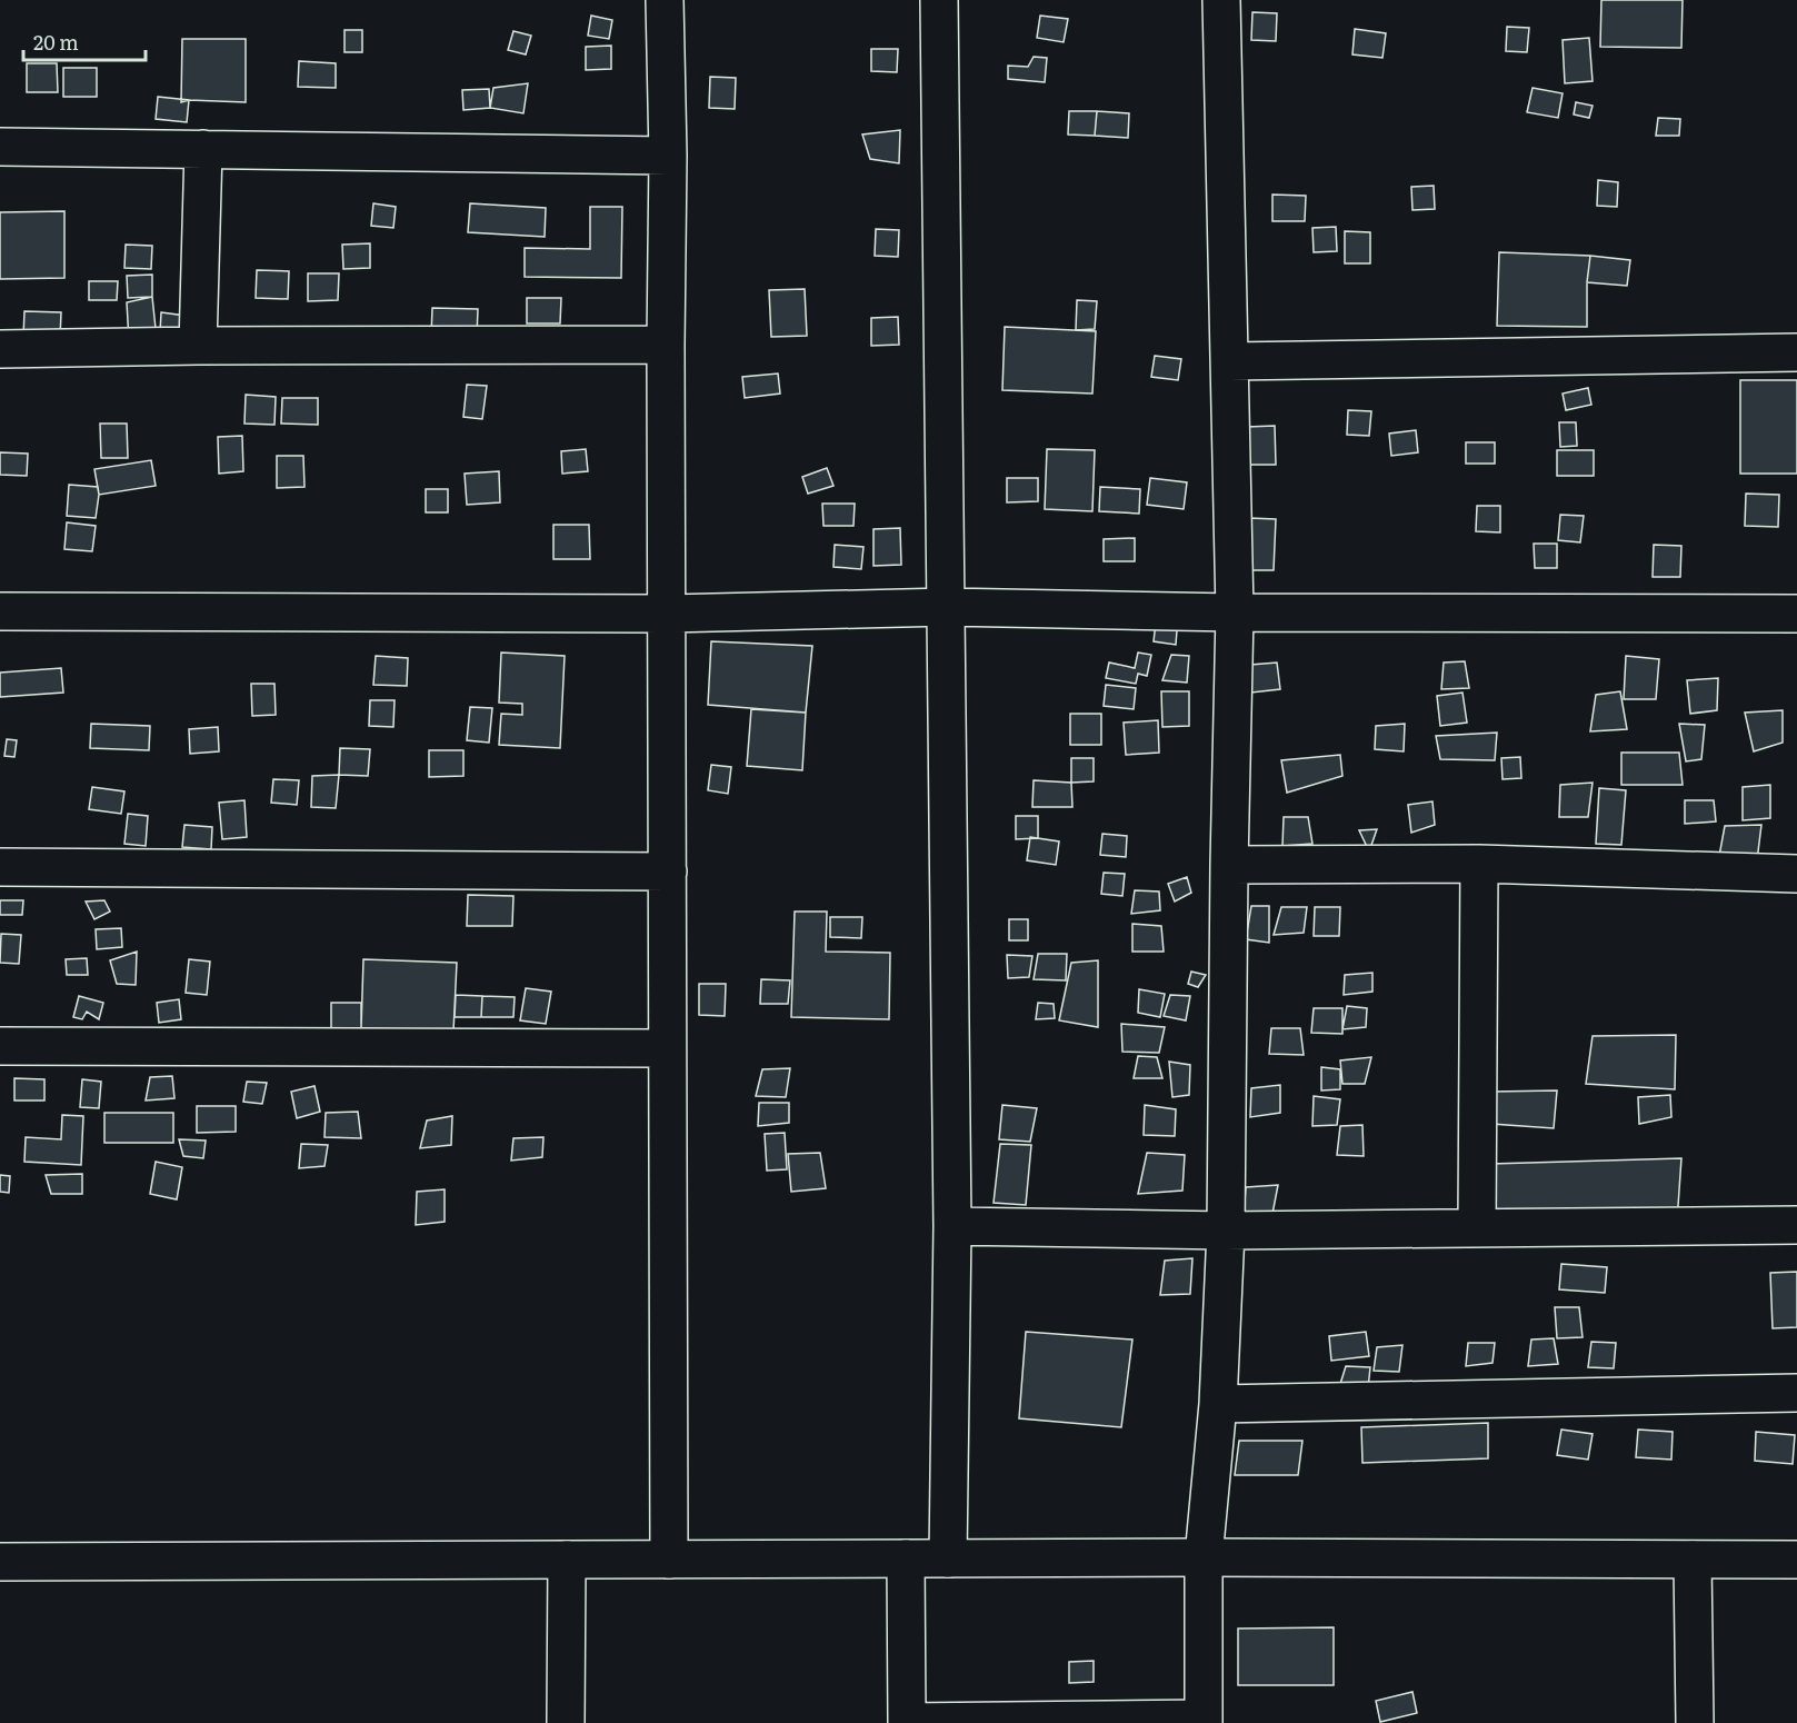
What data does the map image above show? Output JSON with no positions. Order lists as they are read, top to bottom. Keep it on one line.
{"scale_bar":"20 m"}
